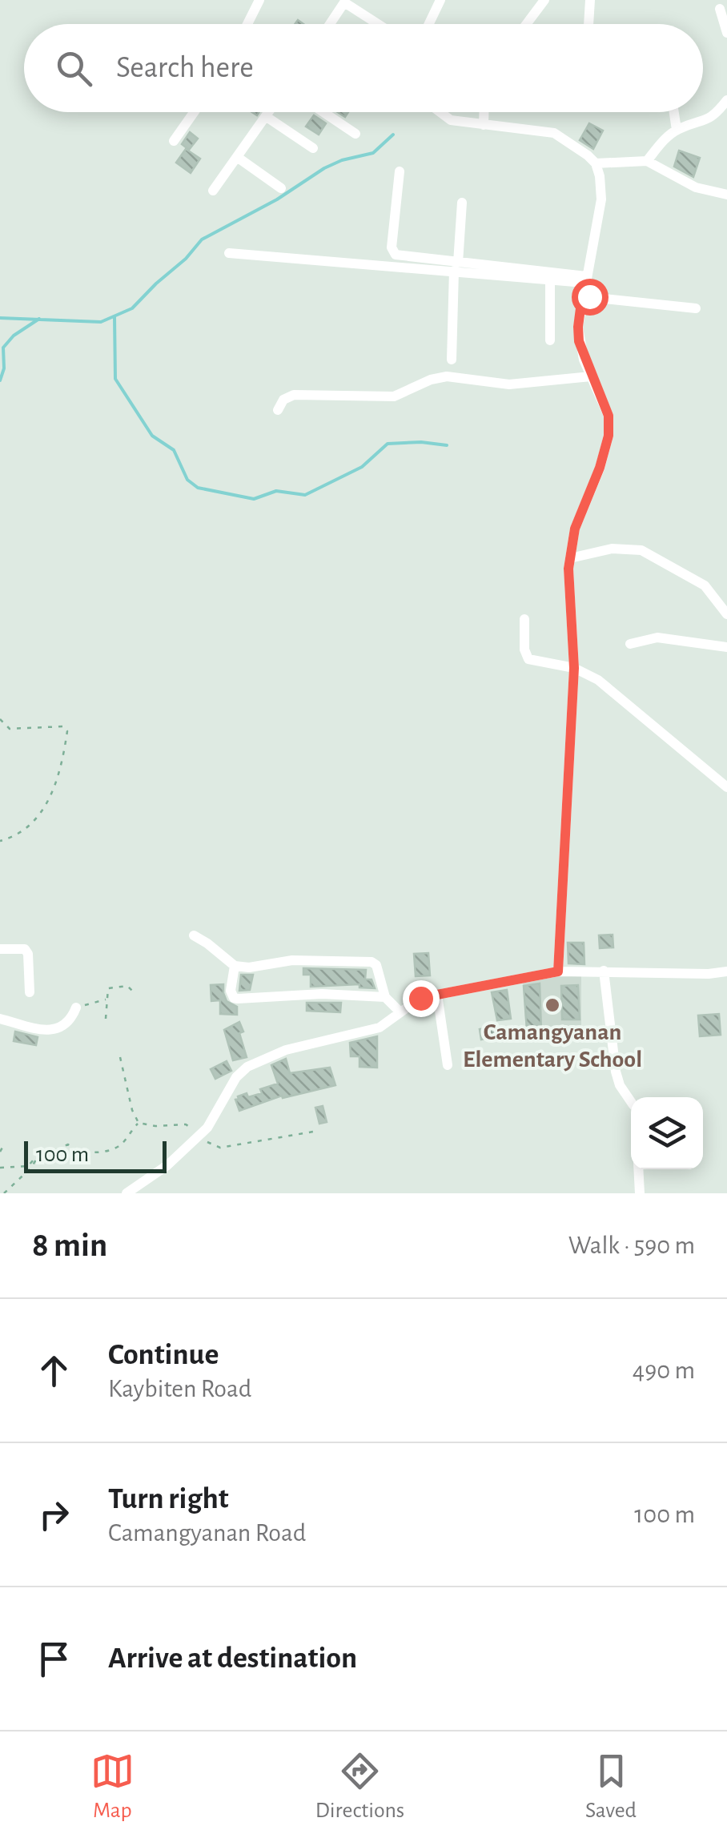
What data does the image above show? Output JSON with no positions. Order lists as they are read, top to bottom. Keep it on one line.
{"places":["Camangyanan Elementary School"],"scale_bar":"100 m","page":{"search":"Search here","scale":"100 m","heading":["8 min","Walk · 590 m"],"list":[["Continue","Kaybiten Road","490 m"],["Turn right","Camangyanan Road","100 m"],"Arrive at destination"],"nav":["Map","Directions","Saved"]}}
